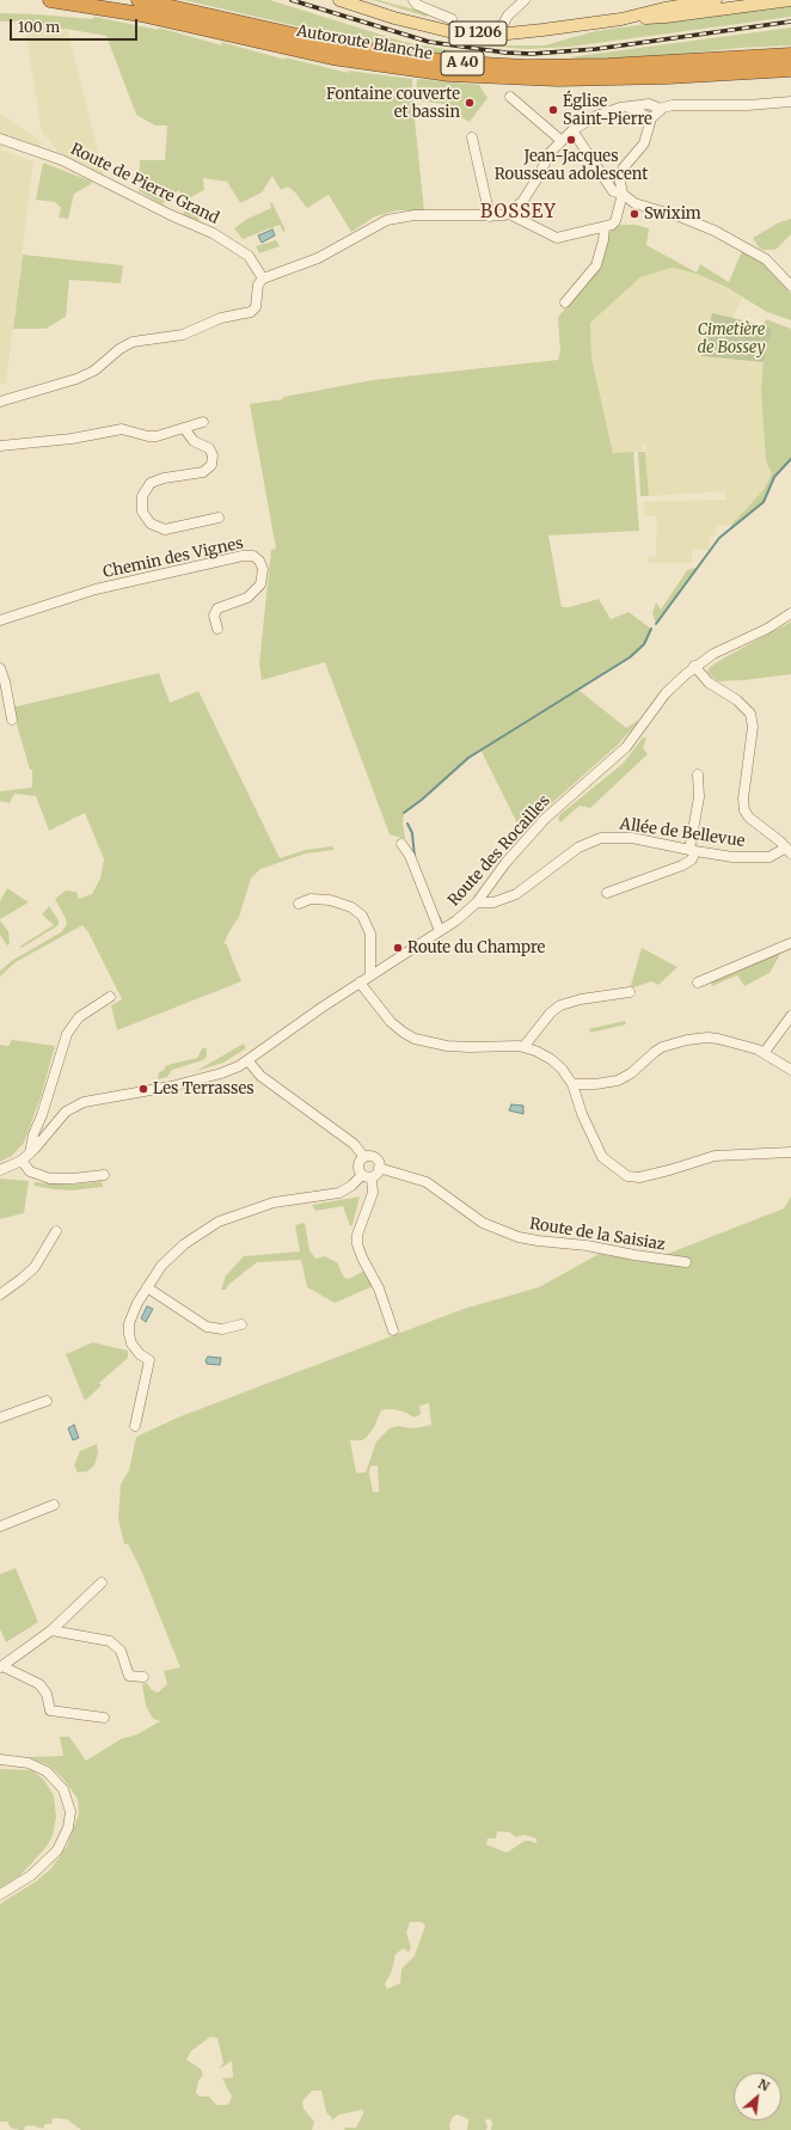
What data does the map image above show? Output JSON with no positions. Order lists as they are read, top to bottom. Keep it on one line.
{"streets":{"highway":["Autoroute Blanche","A 40"],"main road":["D 1206"],"street":["Route de Pierre Grand","Chemin des Vignes","Allée de Bellevue","Route des Rocailles","Route de la Saisiaz"]},"crossings":[["Allée de Bellevue","Route des Rocailles"]],"districts":["BOSSEY"],"parks":["Cimetière de Bossey"],"places":["Fontaine couverte et bassin","Église Saint-Pierre","Jean-Jacques Rousseau adolescent","Swixim","Route du Champre","Les Terrasses"],"scale_bar":"100 m","north":"top right"}
